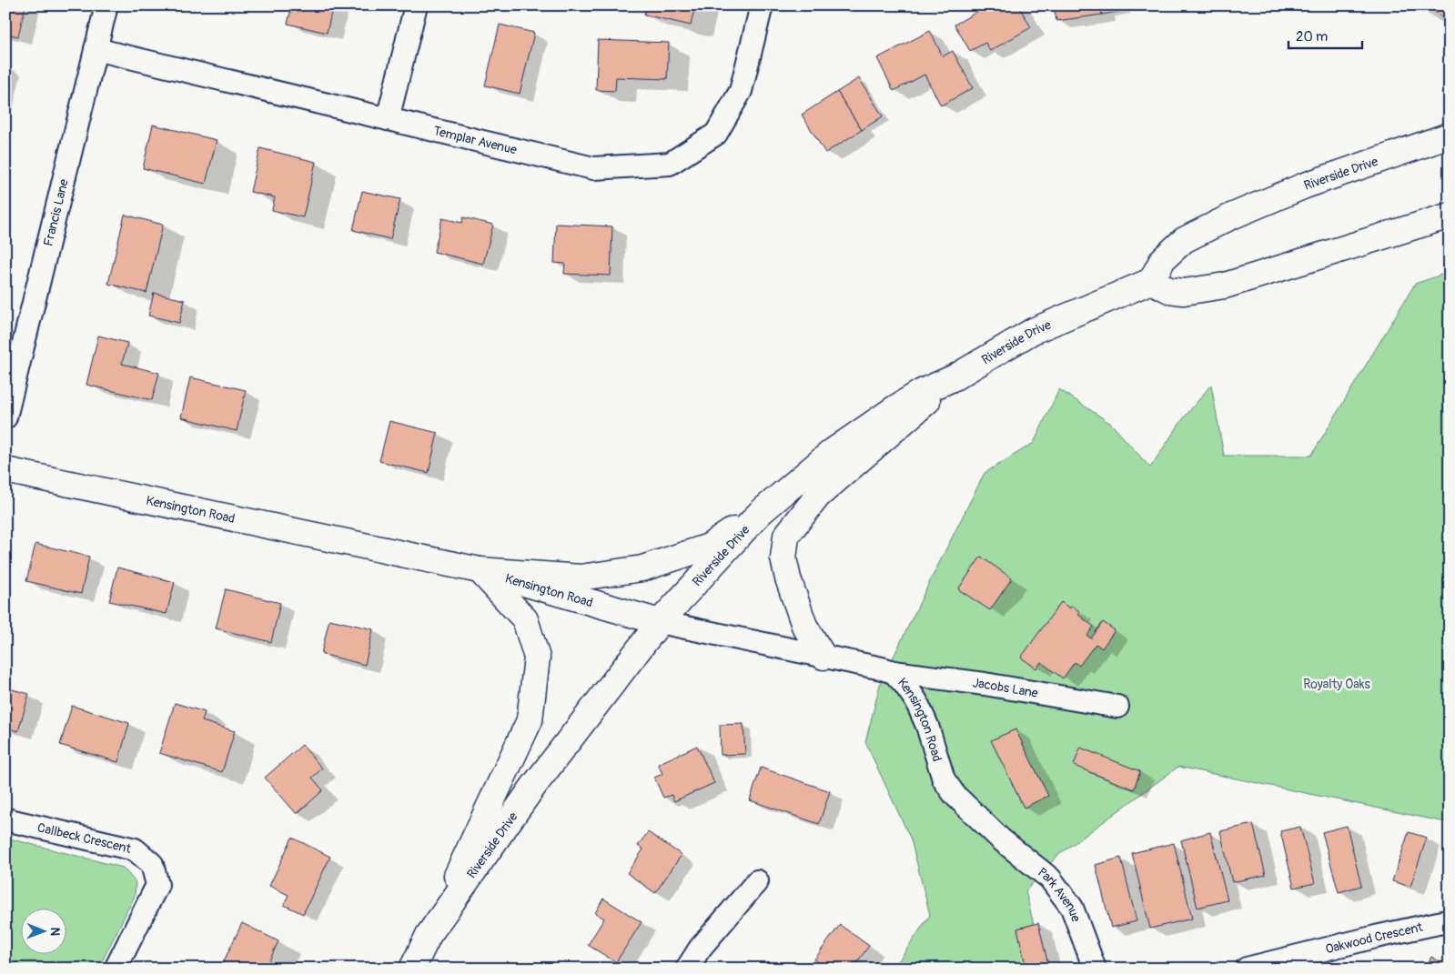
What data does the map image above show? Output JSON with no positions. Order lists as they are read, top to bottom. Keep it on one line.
{"streets":{"main road":["Riverside Drive","Kensington Road"],"street":["Templar Avenue","Francis Lane","Jacobs Lane","Callbeck Crescent","Park Avenue","Oakwood Crescent"]},"crossings":[["Templar Avenue","Francis Lane"],["Riverside Drive","Kensington Road"],["Kensington Road","Jacobs Lane"],["Kensington Road","Park Avenue"]],"parks":["Royalty Oaks"],"scale_bar":"20 m","north":"right"}
